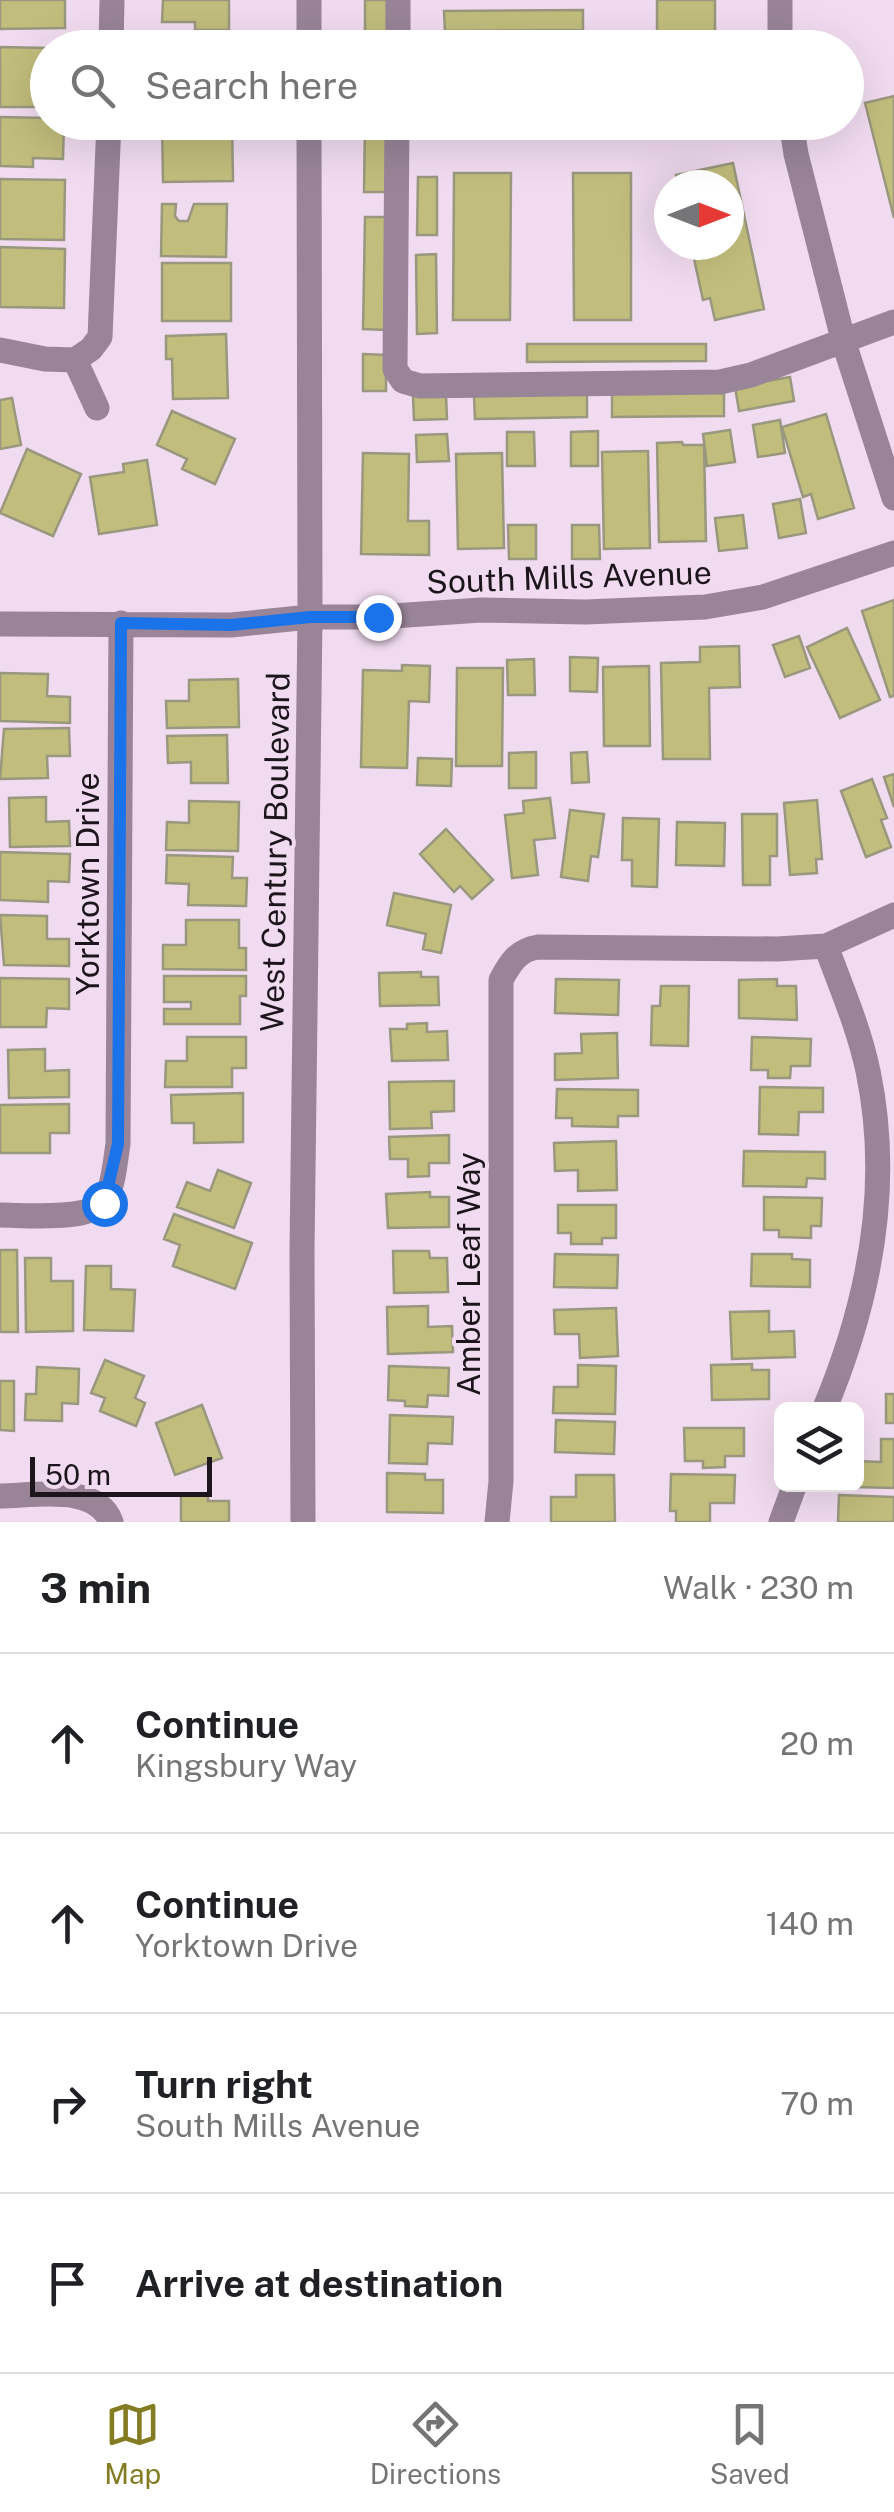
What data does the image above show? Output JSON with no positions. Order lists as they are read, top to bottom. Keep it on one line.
{"streets":{"street":["South Mills Avenue","West Century Boulevard","Yorktown Drive","Amber Leaf Way"]},"crossings":[["South Mills Avenue","West Century Boulevard"],["South Mills Avenue","Yorktown Drive"]],"scale_bar":"50 m","north":"right","page":{"search":"Search here","scale":"50 m","heading":["3 min","Walk · 230 m"],"list":[["Continue","Kingsbury Way","20 m"],["Continue","Yorktown Drive","140 m"],["Turn right","South Mills Avenue","70 m"],"Arrive at destination"],"nav":["Map","Directions","Saved"]}}
